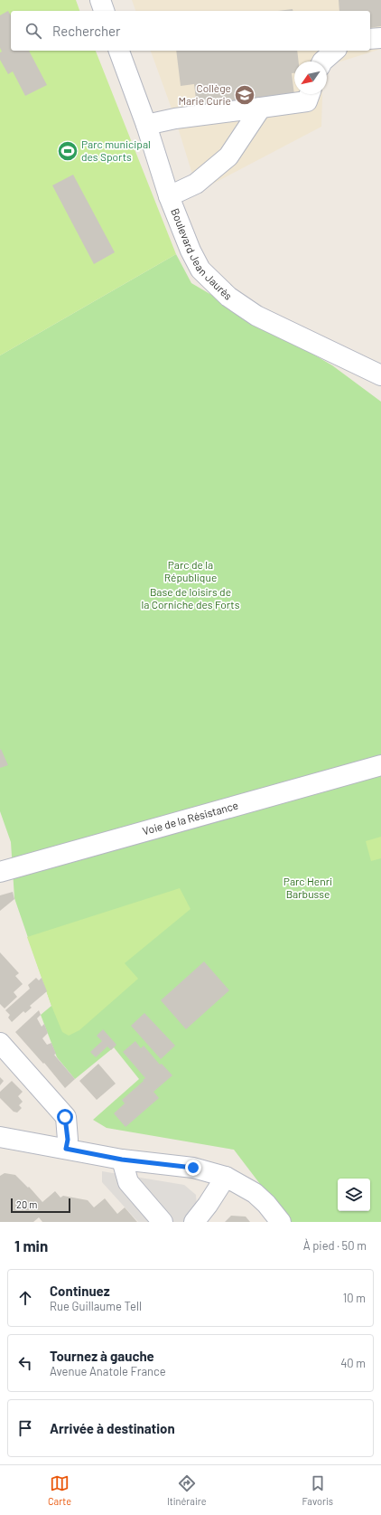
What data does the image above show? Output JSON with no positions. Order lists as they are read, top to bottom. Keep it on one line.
{"streets":{"street":["Boulevard Jean Jaurès","Voie de la Résistance"]},"parks":["Parc de la République","Base de loisirs de la Corniche des Forts","Parc Henri Barbusse"],"places":{"school or university":["Collège Marie Curie"],"sports":["Parc municipal des Sports"]},"scale_bar":"20 m","north":"bottom left","page":{"search":"Rechercher","scale":"20 m","heading":["1 min","À pied · 50 m"],"list":[["Continuez","Rue Guillaume Tell","10 m"],["Tournez à gauche","Avenue Anatole France","40 m"],"Arrivée à destination"],"nav":["Carte","Itinéraire","Favoris"]}}
